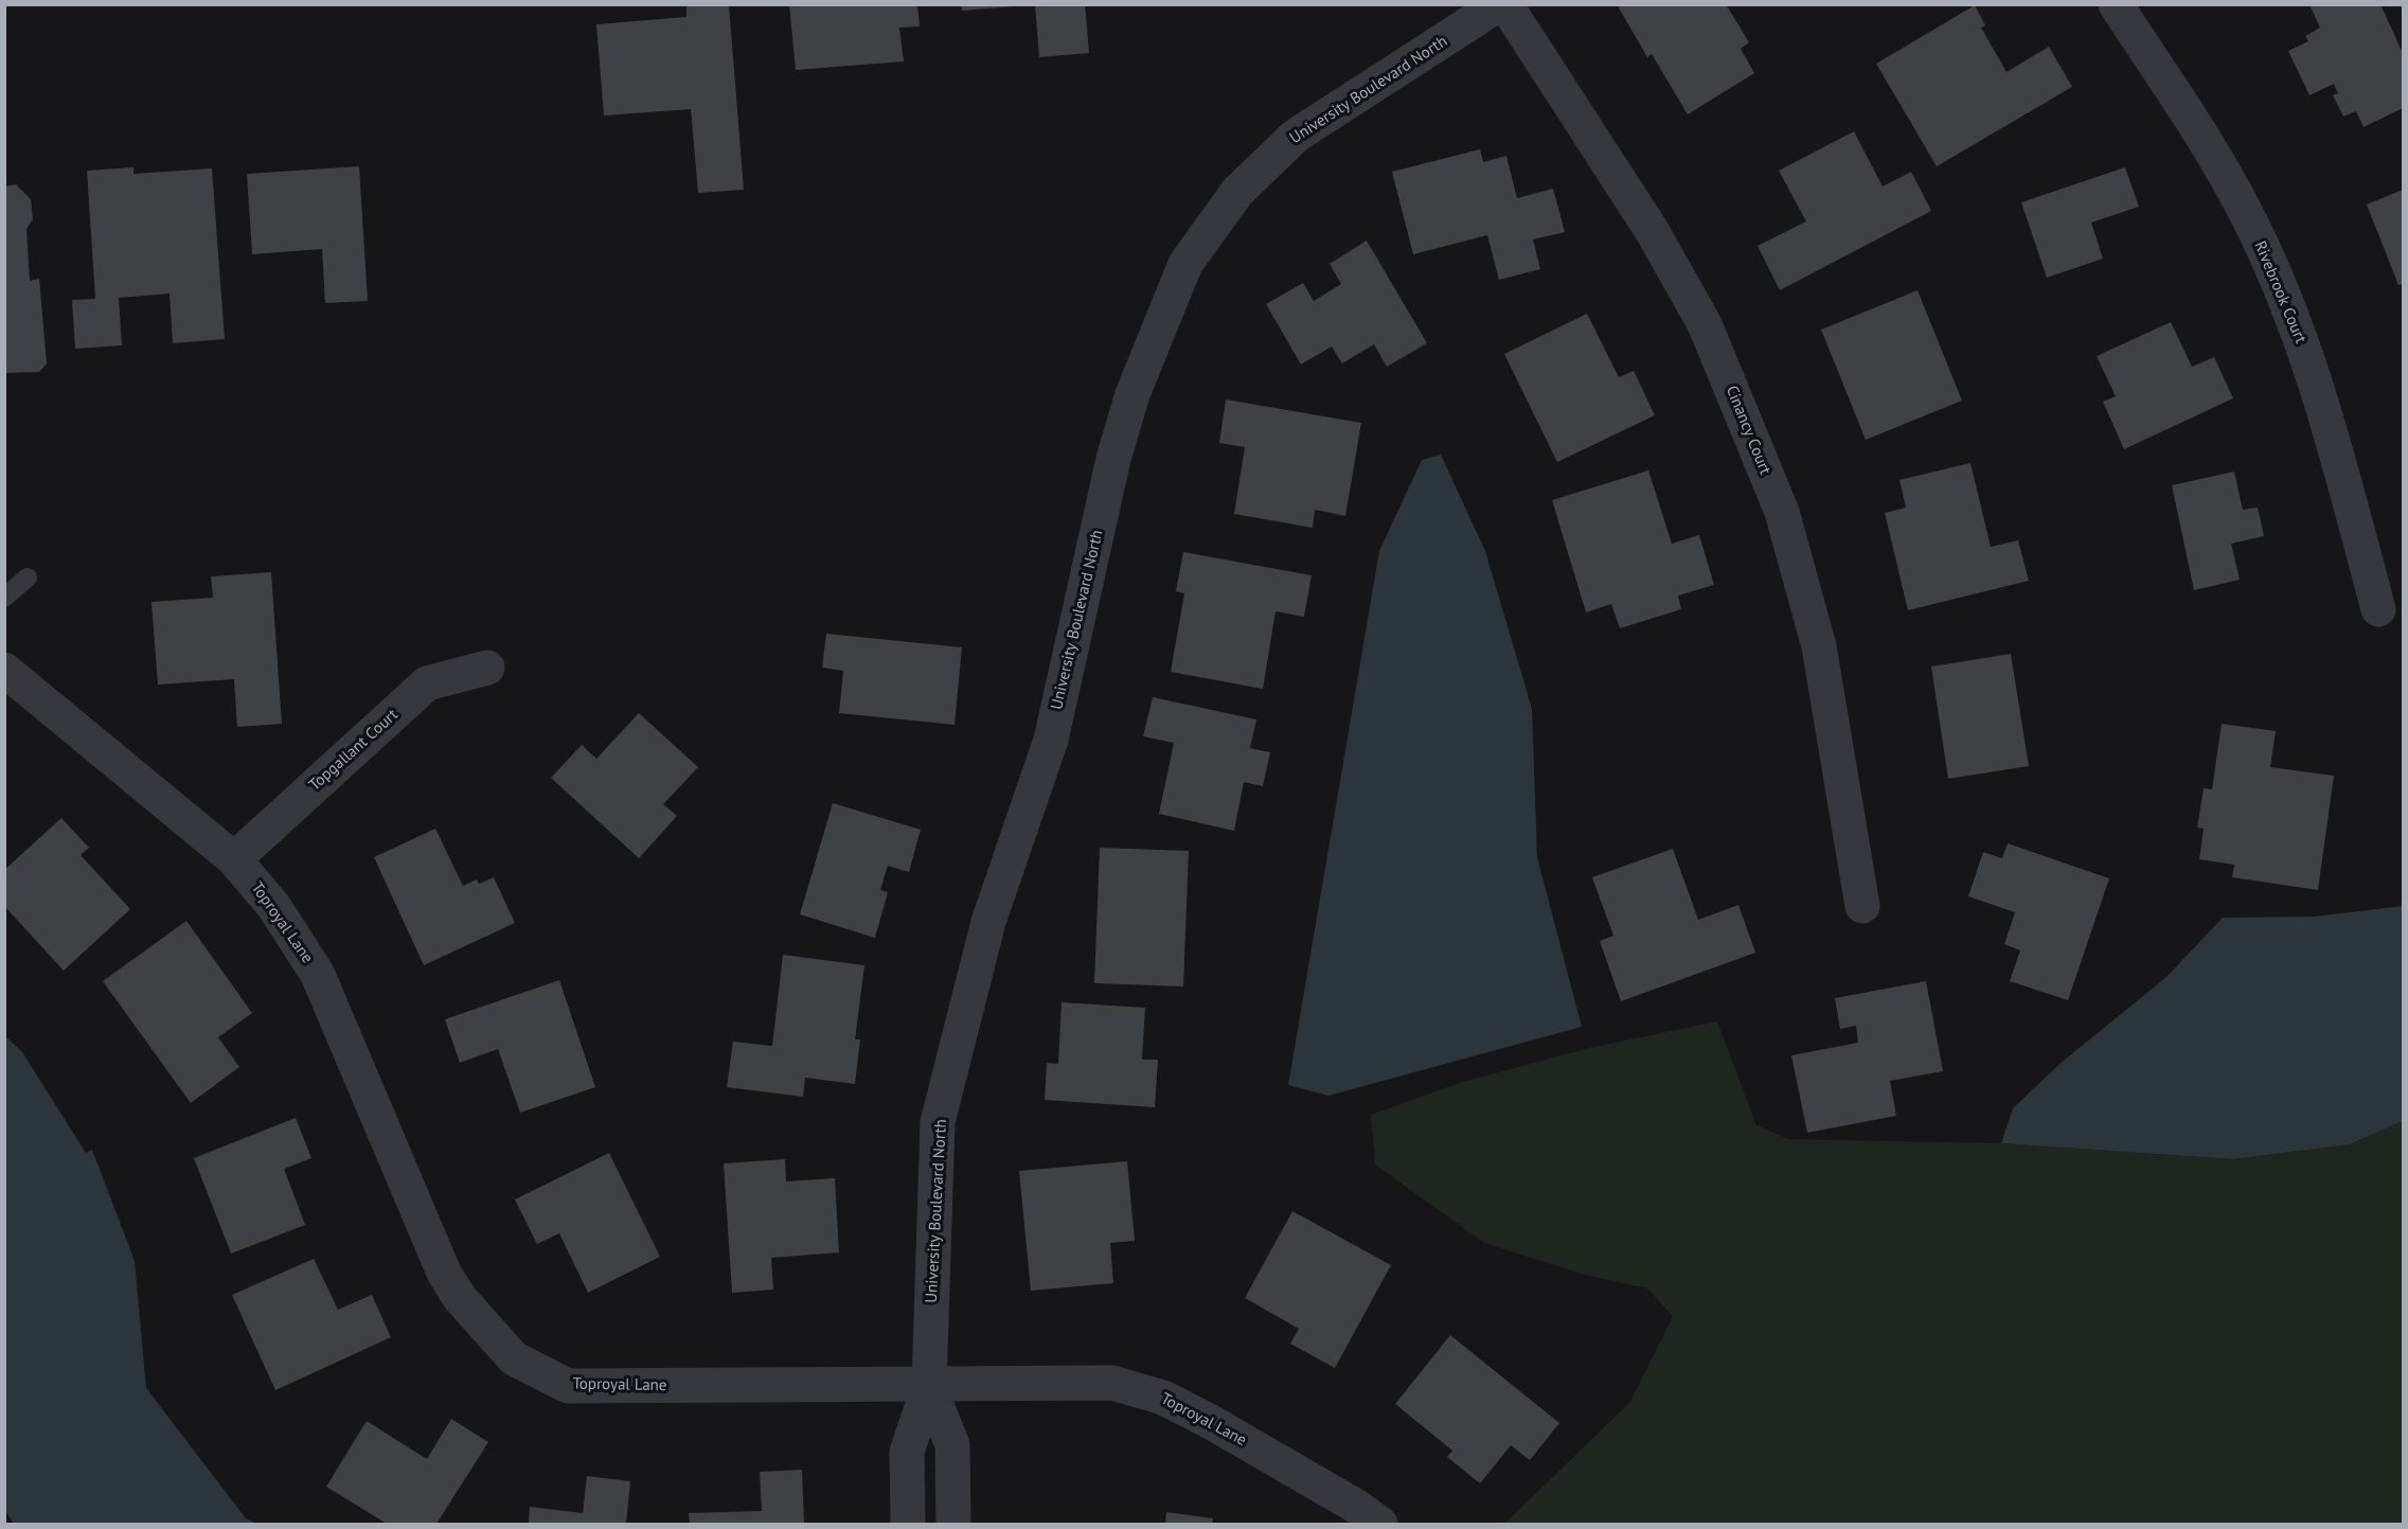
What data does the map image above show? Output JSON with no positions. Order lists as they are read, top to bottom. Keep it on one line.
{"streets":{"street":["University Boulevard North","Rivebrook Court","Cinancy Court","Topgallant Court","Toproyal Lane"]},"crossings":[["University Boulevard North","Toproyal Lane"],["Topgallant Court","Toproyal Lane"]]}
